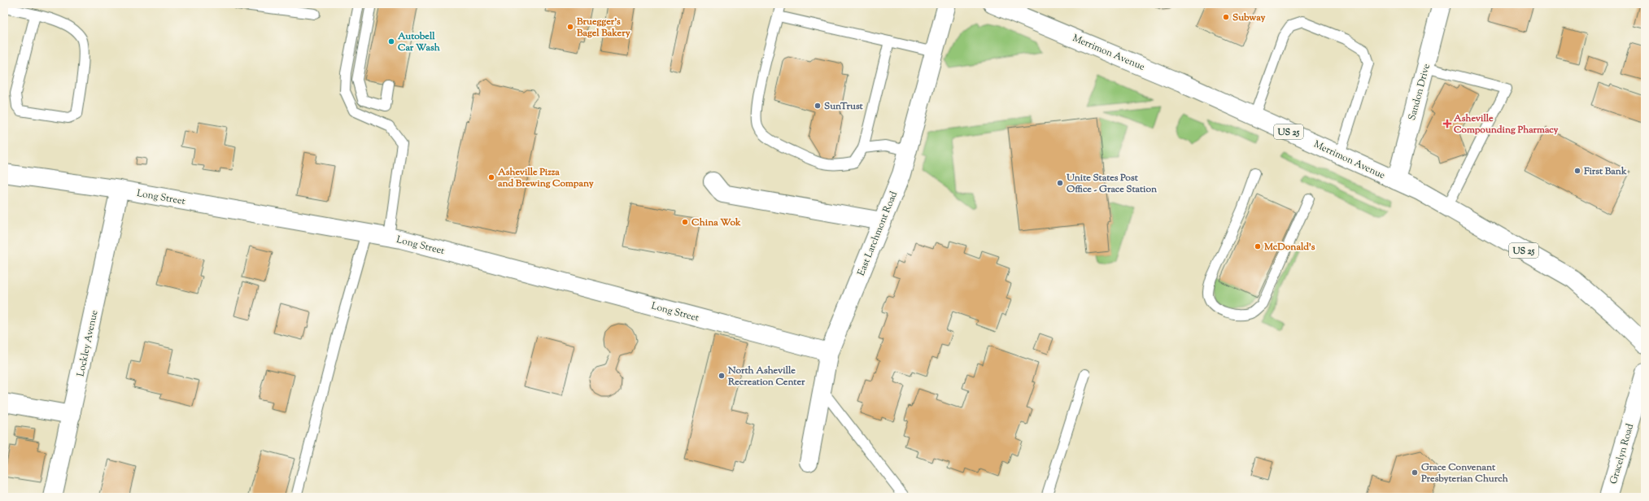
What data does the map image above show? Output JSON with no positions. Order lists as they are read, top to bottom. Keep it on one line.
{"streets":{"street":["Merrimon Avenue","Sandon Drive","US 25","Long Street","East Larchmont Road","Lockley Avenue","Gracelyn Road"]},"crossings":[["Merrimon Avenue","Sandon Drive"],["Long Street","East Larchmont Road"],["Long Street","Lockley Avenue"]],"places":{"other":["Subway","Bruegger's Bagel Bakery","Autobell Car Wash","SunTrust","First Bank","Asheville Pizza and Brewing Company","Unite States Post Office - Grace Station","China Wok","McDonald's","North Asheville Recreation Center","Grace Convenant Presbyterian Church"],"health":["Asheville Compounding Pharmacy"]}}
